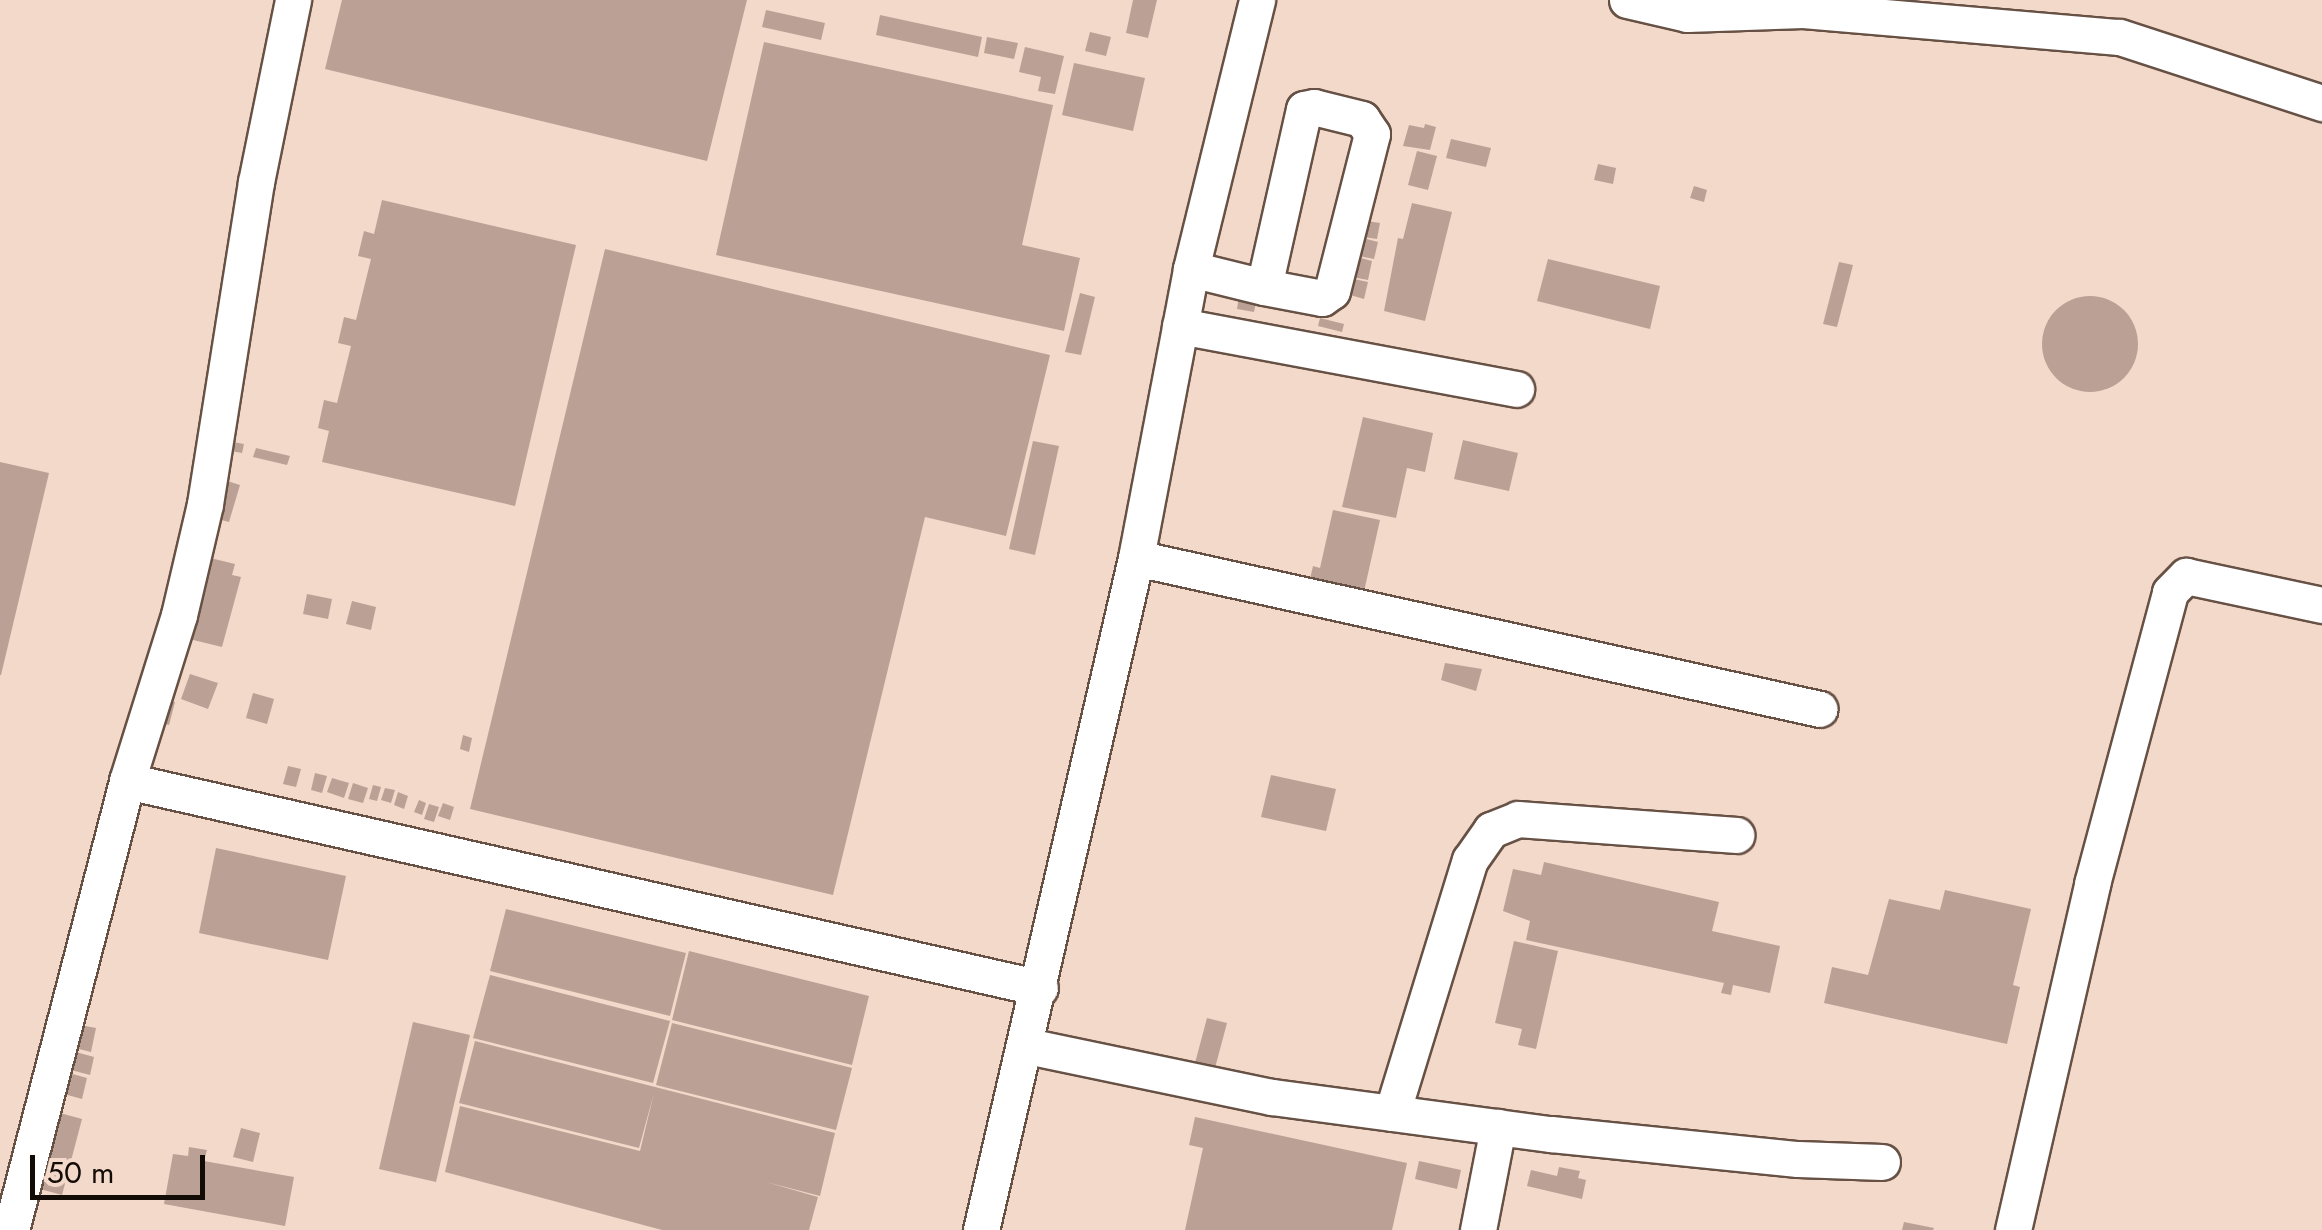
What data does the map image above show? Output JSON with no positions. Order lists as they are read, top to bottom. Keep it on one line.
{"scale_bar":"50 m"}
